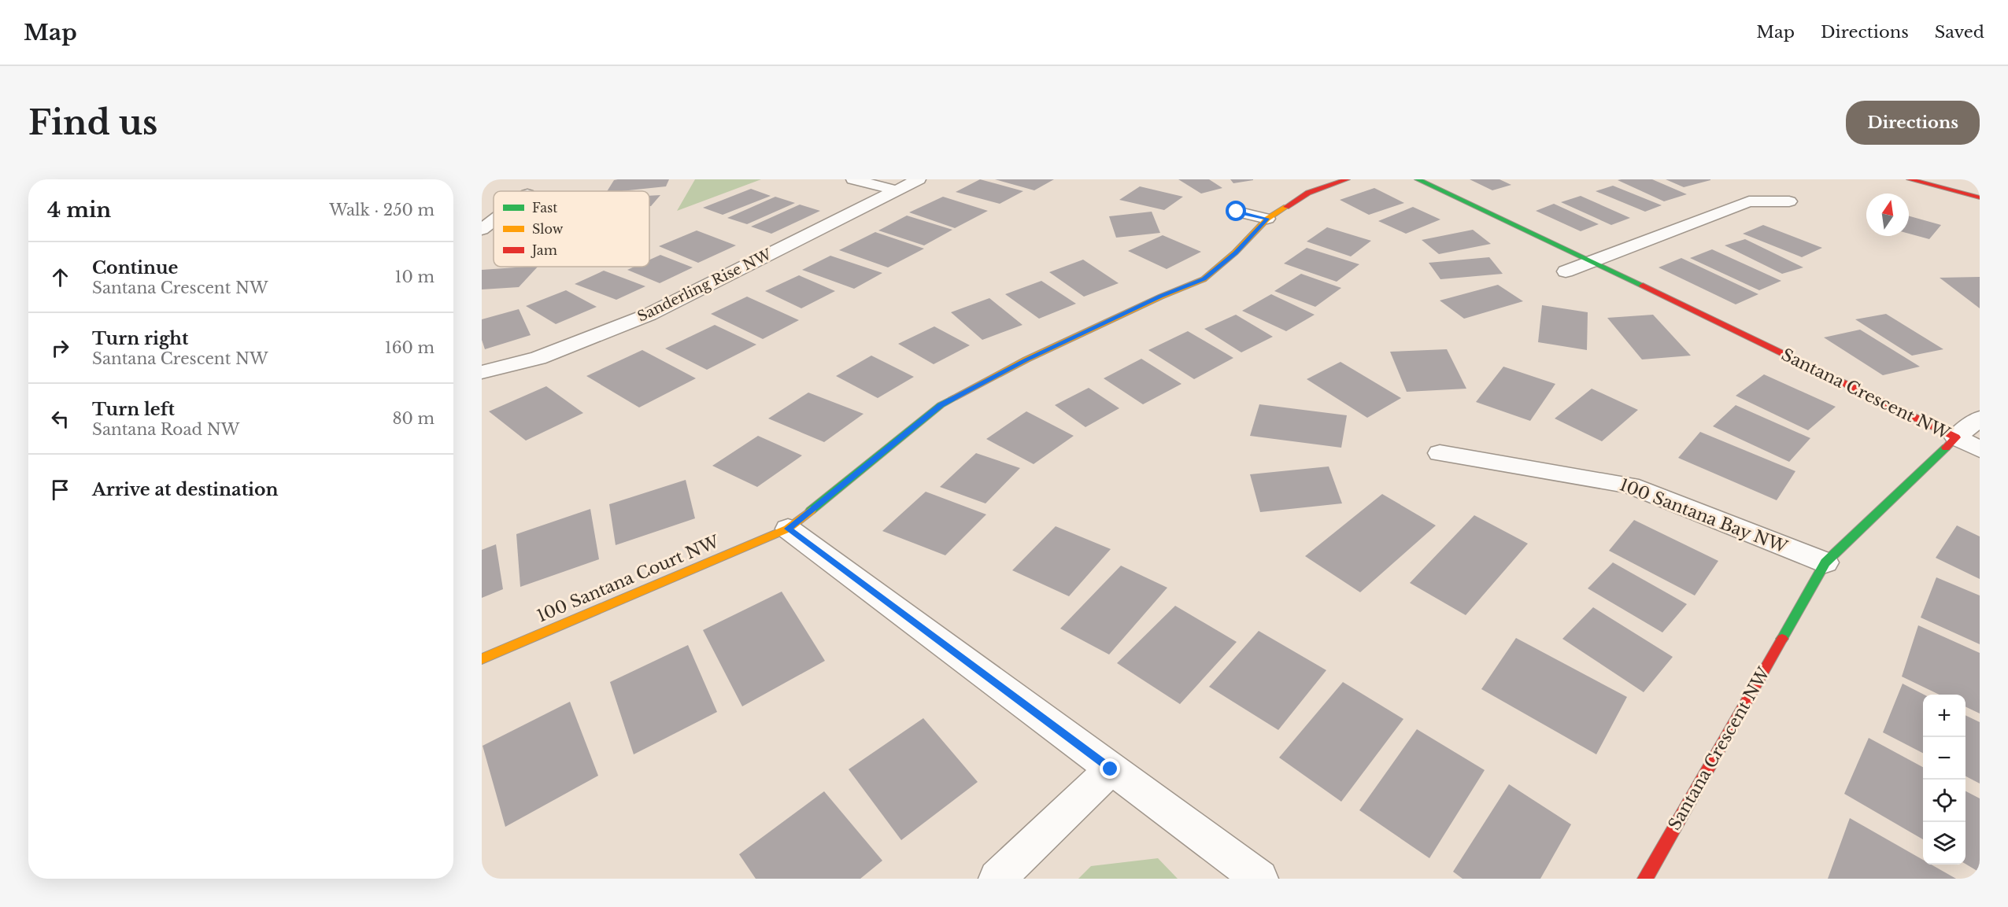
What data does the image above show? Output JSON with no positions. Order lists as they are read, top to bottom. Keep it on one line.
{"streets":{"street":["Sanderling Rise NW","Santana Crescent NW","100 Santana Bay NW","100 Santana Court NW"]},"crossings":[["Santana Crescent NW","100 Santana Bay NW"]],"legend":["Fast","Slow","Jam"],"north":"top","page":{"header":"Map","nav":["Map","Directions","Saved"],"buttons":"Directions","title":"Find us","heading":["4 min","Walk · 250 m"],"list":[["Continue","Santana Crescent NW","10 m"],["Turn right","Santana Crescent NW","160 m"],["Turn left","Santana Road NW","80 m"],"Arrive at destination"],"map_buttons":["+","−"]}}
